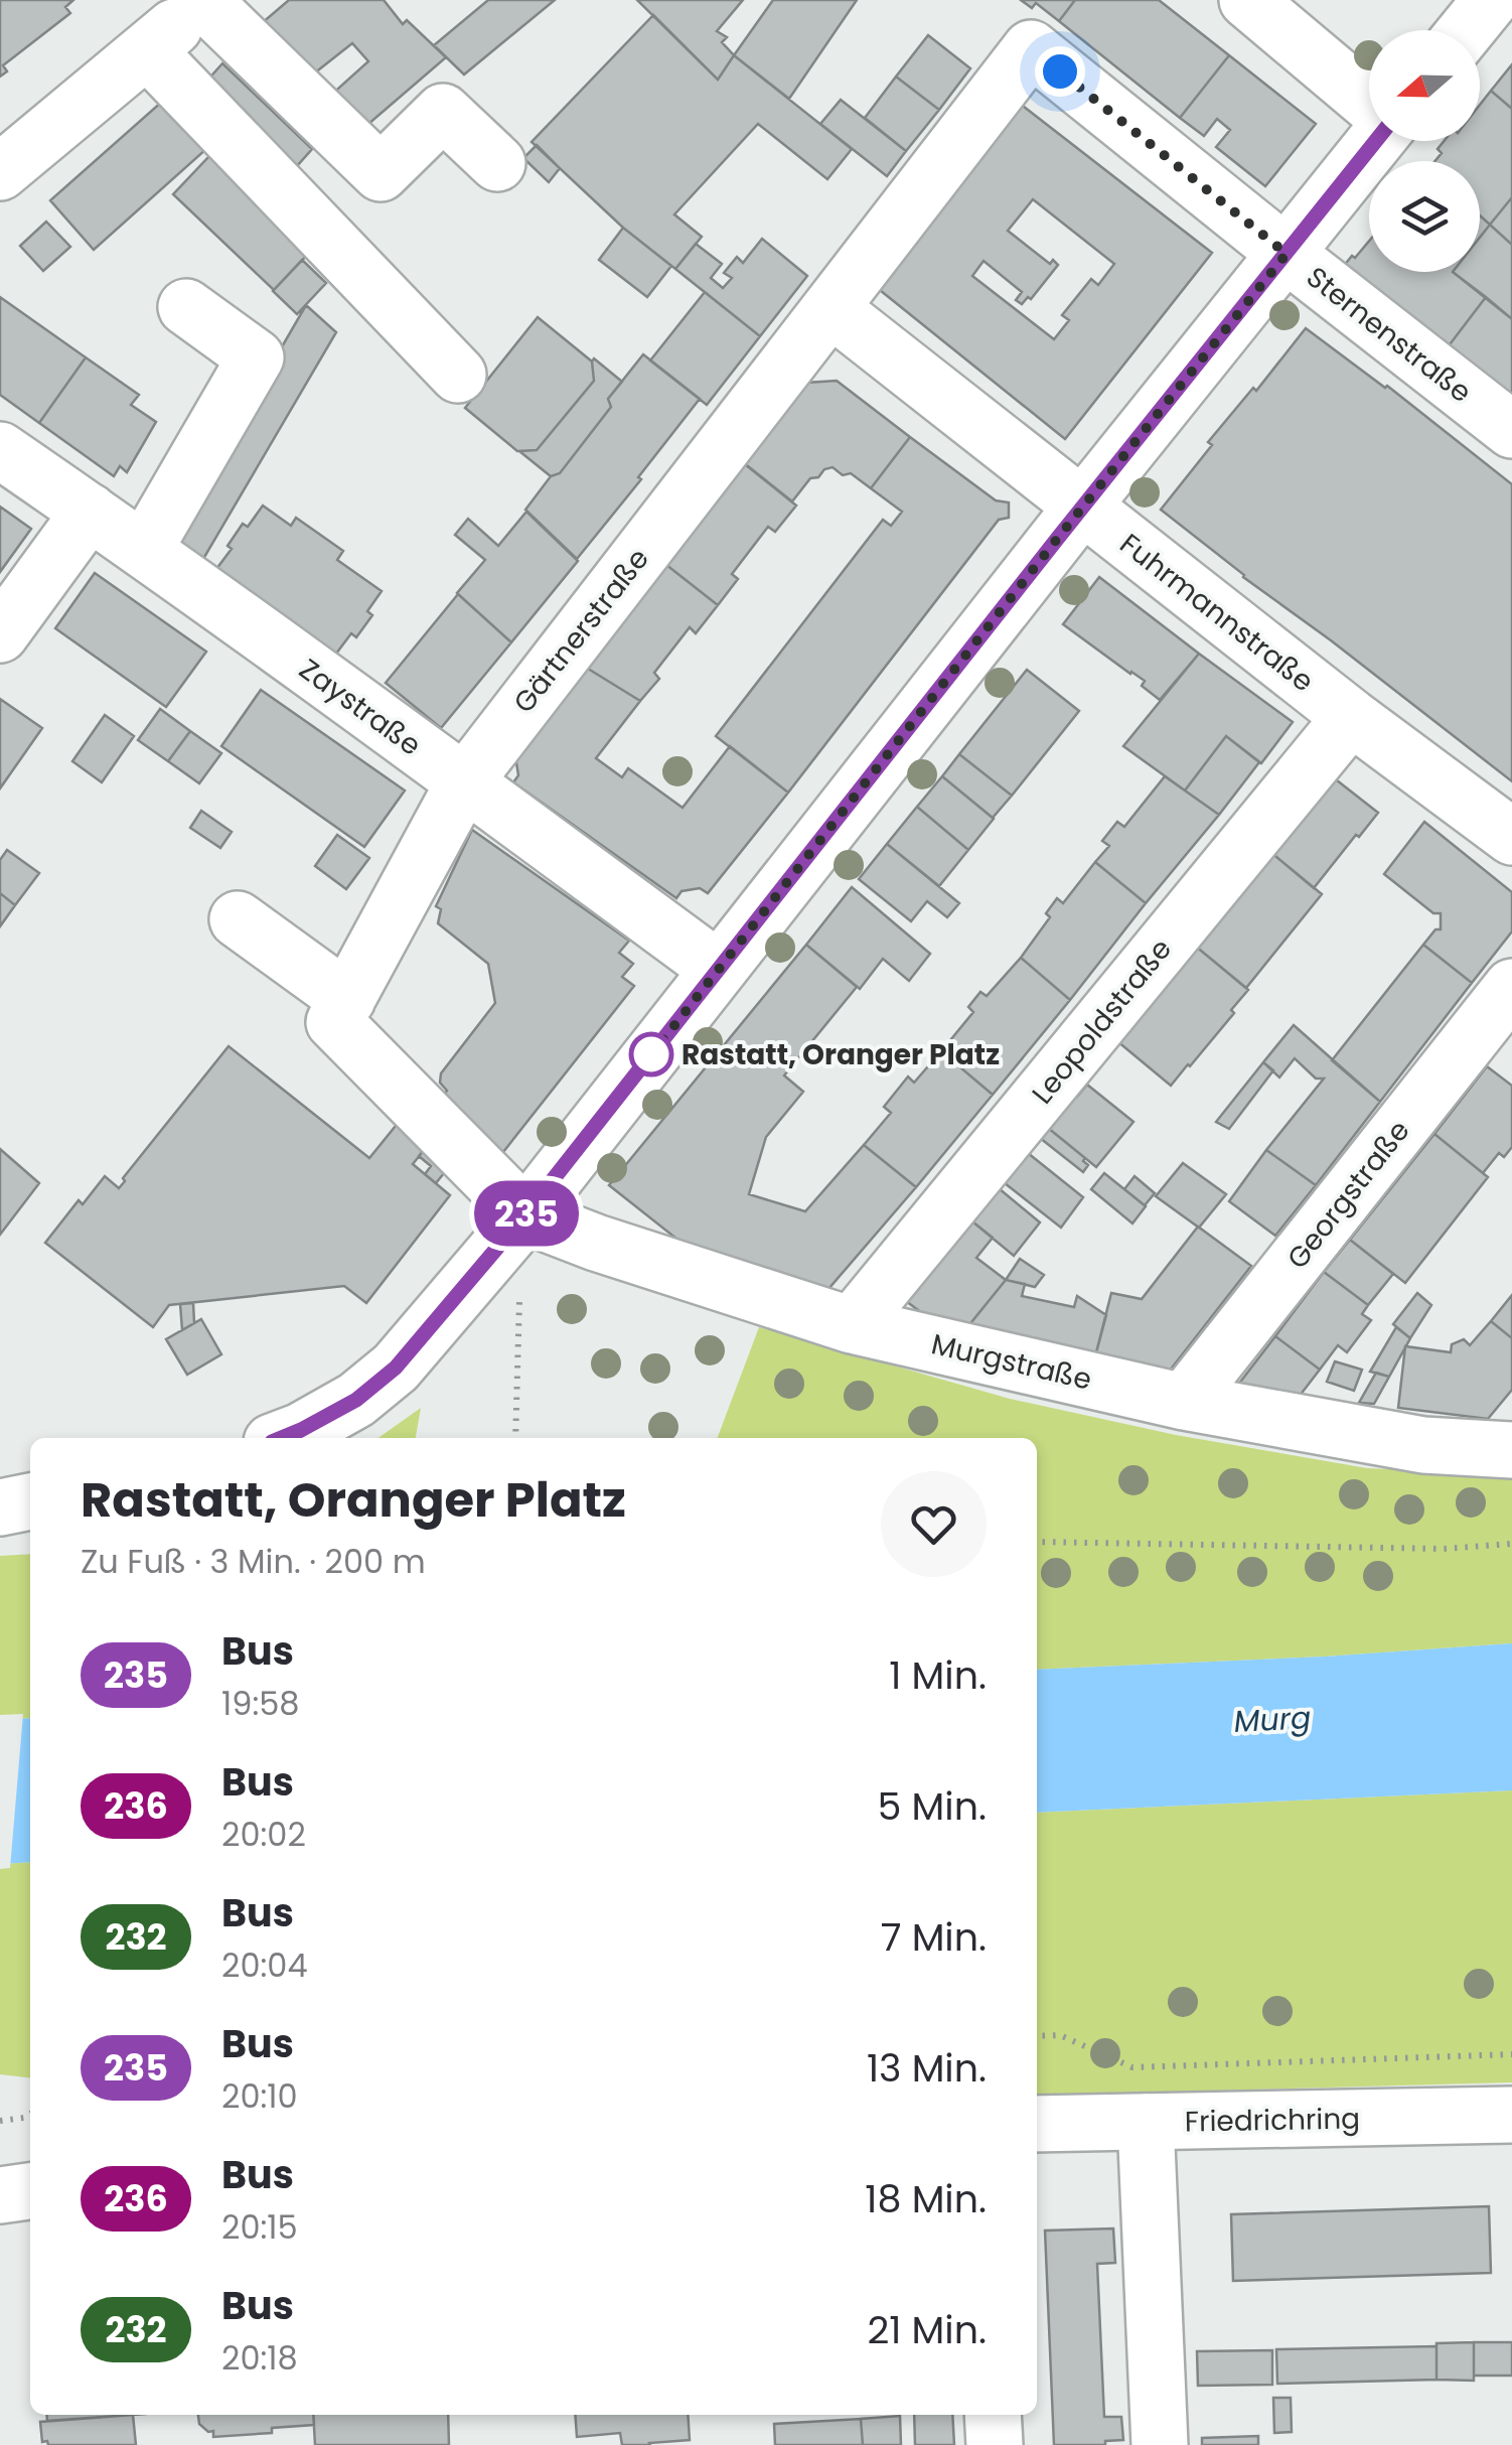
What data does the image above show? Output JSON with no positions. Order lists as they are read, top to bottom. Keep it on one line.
{"streets":{"street":["Sternenstraße","Fuhrmannstraße","Gärtnerstraße","Zaystraße","Leopoldstraße","Georgstraße","Murgstraße","Friedrichring"]},"crossings":[["Sternenstraße","Gärtnerstraße"],["Fuhrmannstraße","Gärtnerstraße"],["Fuhrmannstraße","Leopoldstraße"],["Gärtnerstraße","Zaystraße"],["Leopoldstraße","Murgstraße"],["Georgstraße","Murgstraße"]],"water":["Murg"],"places":["Rastatt, Oranger Platz"],"lines":["bus line 235"],"north":"left","page":{"on_map":"235","heading":["Rastatt, Oranger Platz","Zu Fuß · 3 Min. · 200 m"],"list":[{"mark":"235","name":"Bus","note":"19:58","value":"1 Min."},{"mark":"236","name":"Bus","note":"20:02","value":"5 Min."},{"mark":"232","name":"Bus","note":"20:04","value":"7 Min."},{"mark":"235","name":"Bus","note":"20:10","value":"13 Min."},{"mark":"236","name":"Bus","note":"20:15","value":"18 Min."},{"mark":"232","name":"Bus","note":"20:18","value":"21 Min."}]}}
